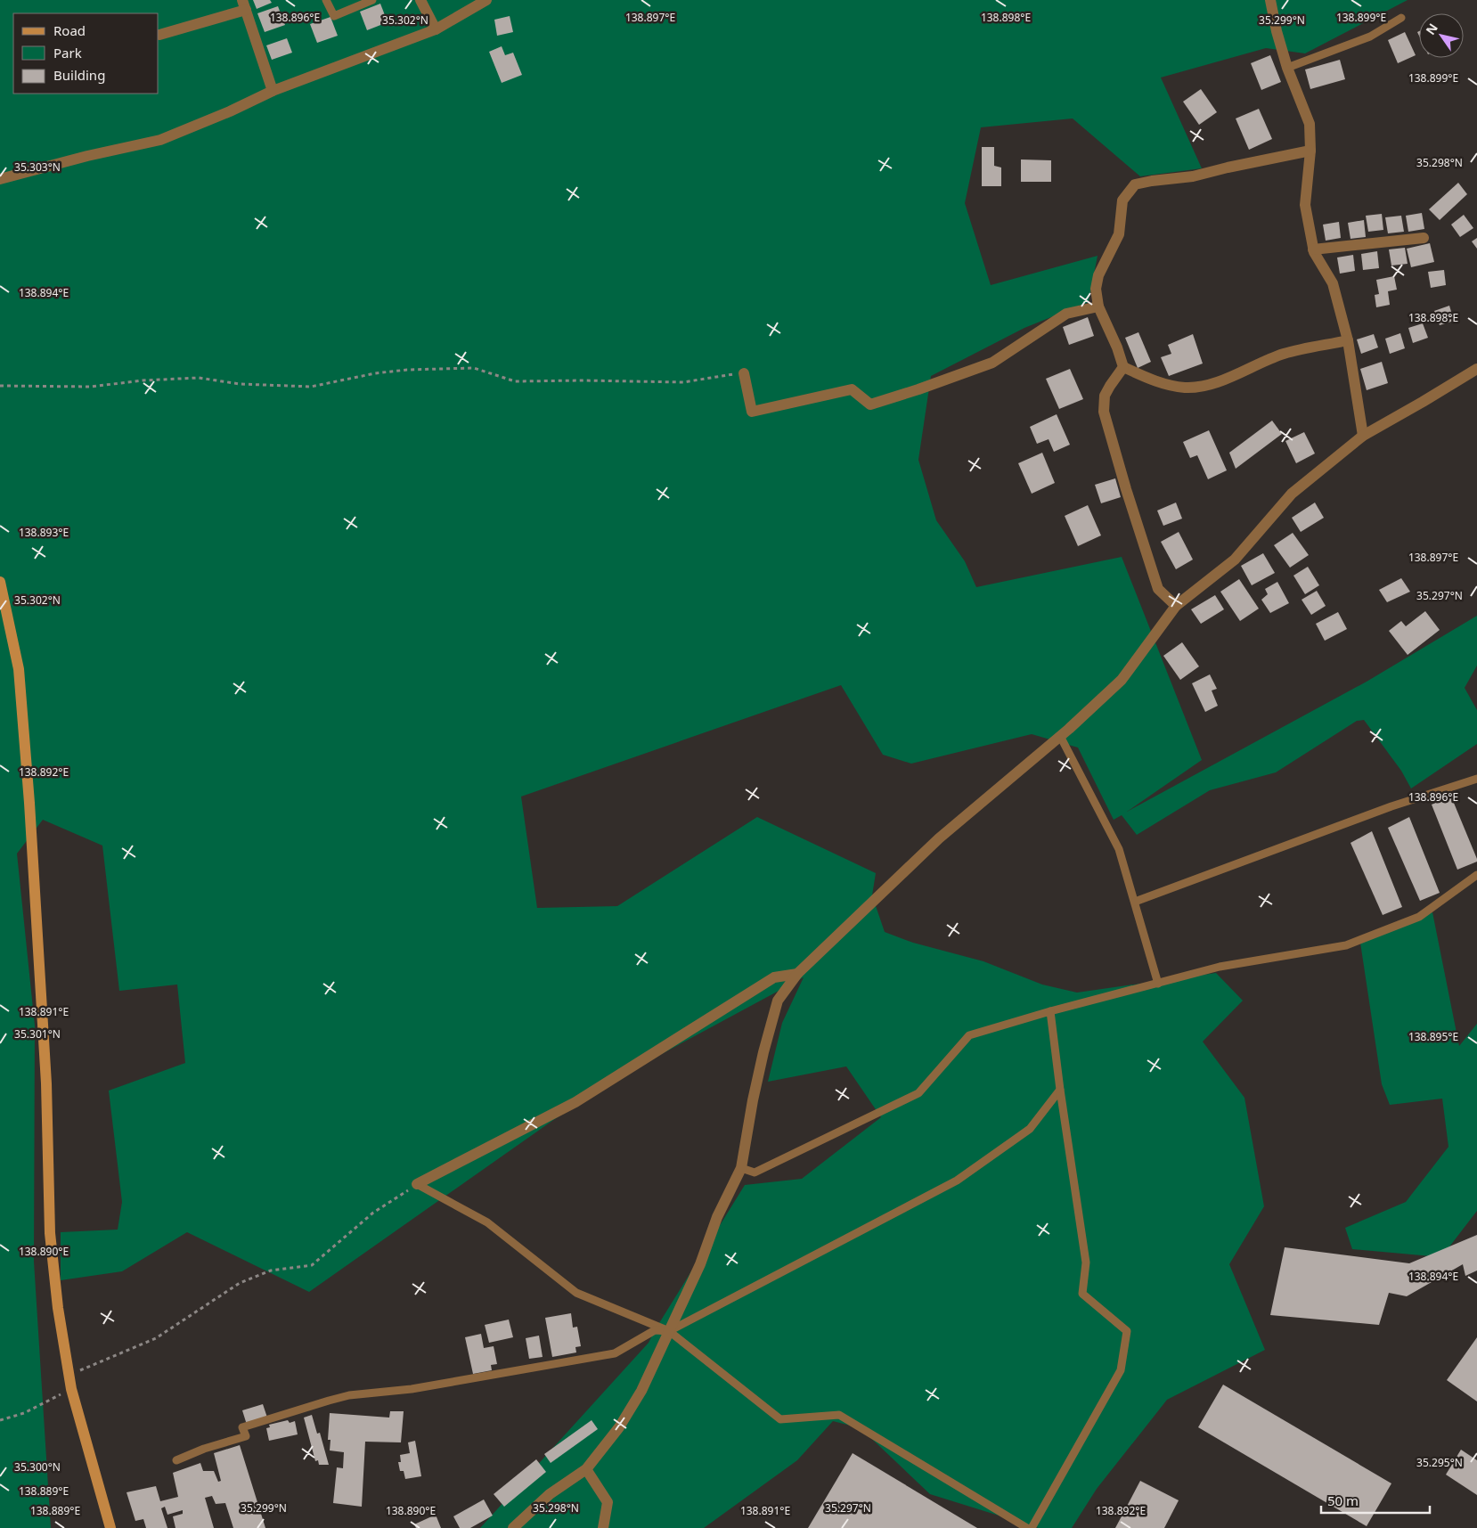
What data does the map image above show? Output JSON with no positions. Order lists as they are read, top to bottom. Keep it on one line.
{"legend":["Road","Park","Building"],"scale_bar":"50 m","north":"top left","coordinates":["138.899°E","138.896°E","138.897°E","138.898°E","35.302°N","35.299°N","35.298°N","35.303°N","138.894°E","138.893°E","35.297°N","138.892°E","138.891°E","35.301°N","138.895°E","138.890°E","35.295°N","35.300°N","138.889°E"]}
